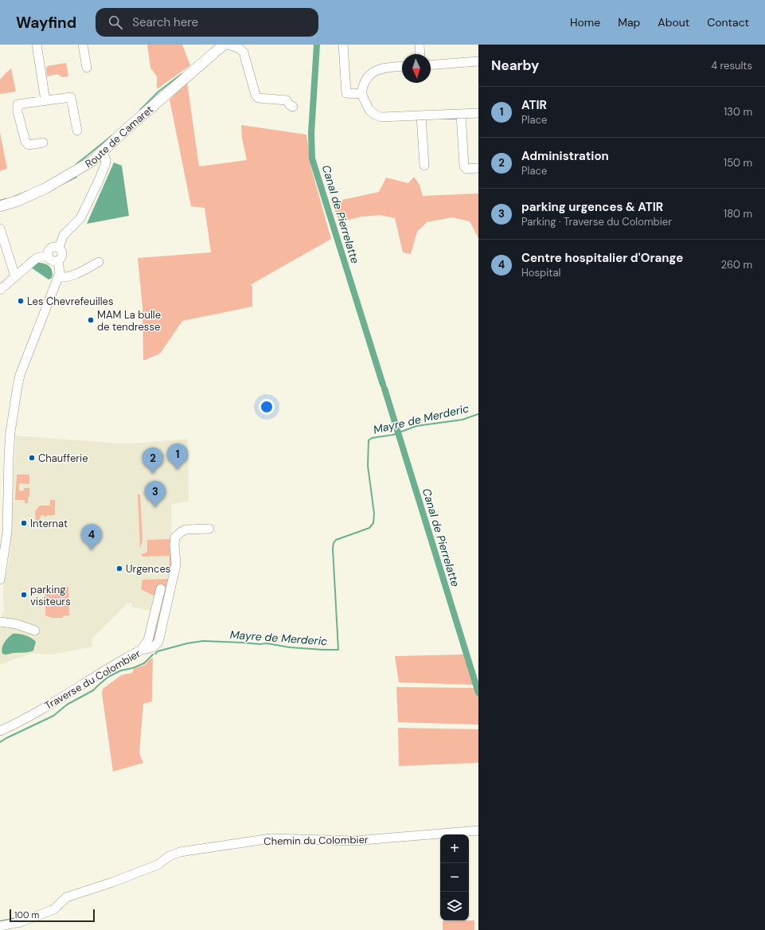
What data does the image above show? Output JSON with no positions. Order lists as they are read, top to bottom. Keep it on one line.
{"streets":{"main road":["Route de Camaret"],"street":["Traverse du Colombier","Chemin du Colombier"]},"water":["Canal de Pierrelatte","Mayre de Merderic"],"places":["Les Chevrefeuilles","MAM La bulle de tendresse","Chaufferie","Internat","Urgences","parking visiteurs"],"scale_bar":"100 m","north":"bottom","page":{"header":"Wayfind","search":"Search here","nav":["Home","Map","About","Contact"],"heading":["Nearby","4 results"],"list":[{"mark":"1","name":"ATIR","note":"Place","value":"130 m"},{"mark":"2","name":"Administration","note":"Place","value":"150 m"},{"mark":"3","name":"parking urgences & ATIR","note":"Parking · Traverse du Colombier","value":"180 m"},{"mark":"4","name":"Centre hospitalier d'Orange","note":"Hospital","value":"260 m"}],"pins":["1","2","3","4"],"map_buttons":["+","−"],"scale":"100 m"}}
